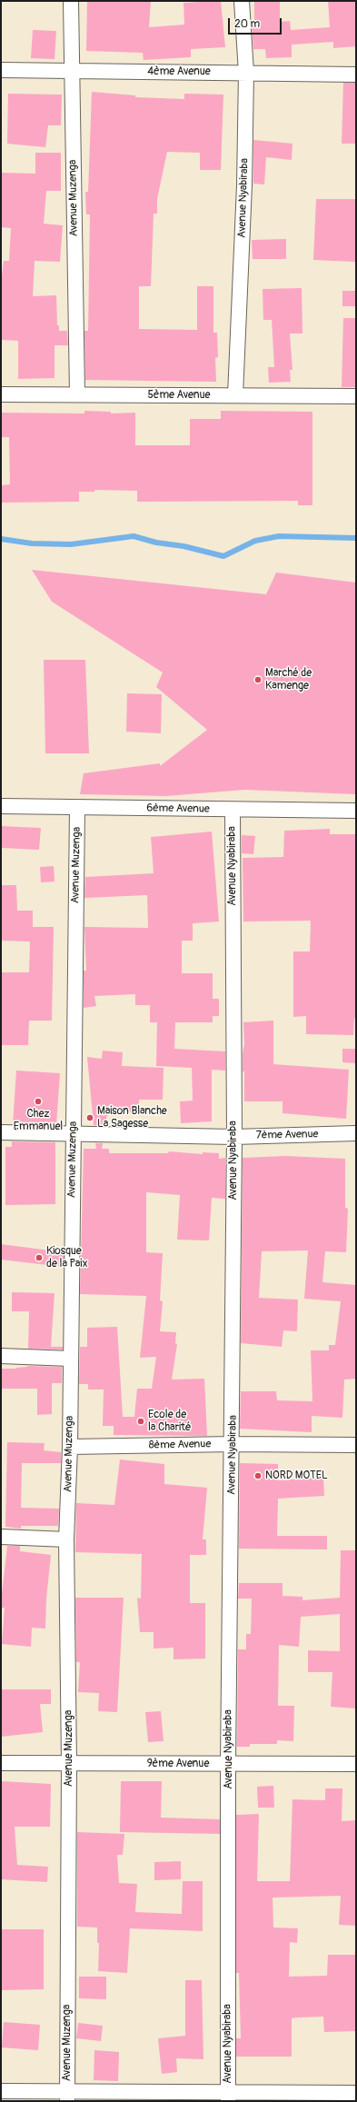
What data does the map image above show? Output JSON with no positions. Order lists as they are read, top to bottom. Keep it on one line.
{"streets":{"street":["4ème Avenue","Avenue Muzenga","Avenue Nyabiraba","5ème Avenue","6ème Avenue","7ème Avenue","8ème Avenue","9ème Avenue"]},"crossings":[["4ème Avenue","Avenue Muzenga"],["4ème Avenue","Avenue Nyabiraba"],["Avenue Muzenga","5ème Avenue"],["Avenue Muzenga","6ème Avenue"],["Avenue Muzenga","7ème Avenue"],["Avenue Muzenga","8ème Avenue"],["Avenue Muzenga","9ème Avenue"],["Avenue Nyabiraba","5ème Avenue"],["Avenue Nyabiraba","6ème Avenue"],["Avenue Nyabiraba","7ème Avenue"],["Avenue Nyabiraba","8ème Avenue"],["Avenue Nyabiraba","9ème Avenue"]],"places":["Marché de Kamenge","Chez Emmanuel","Maison Blanche La Sagesse","Kiosque de la Paix","Ecole de la Charité","NORD MOTEL"],"scale_bar":"20 m"}
